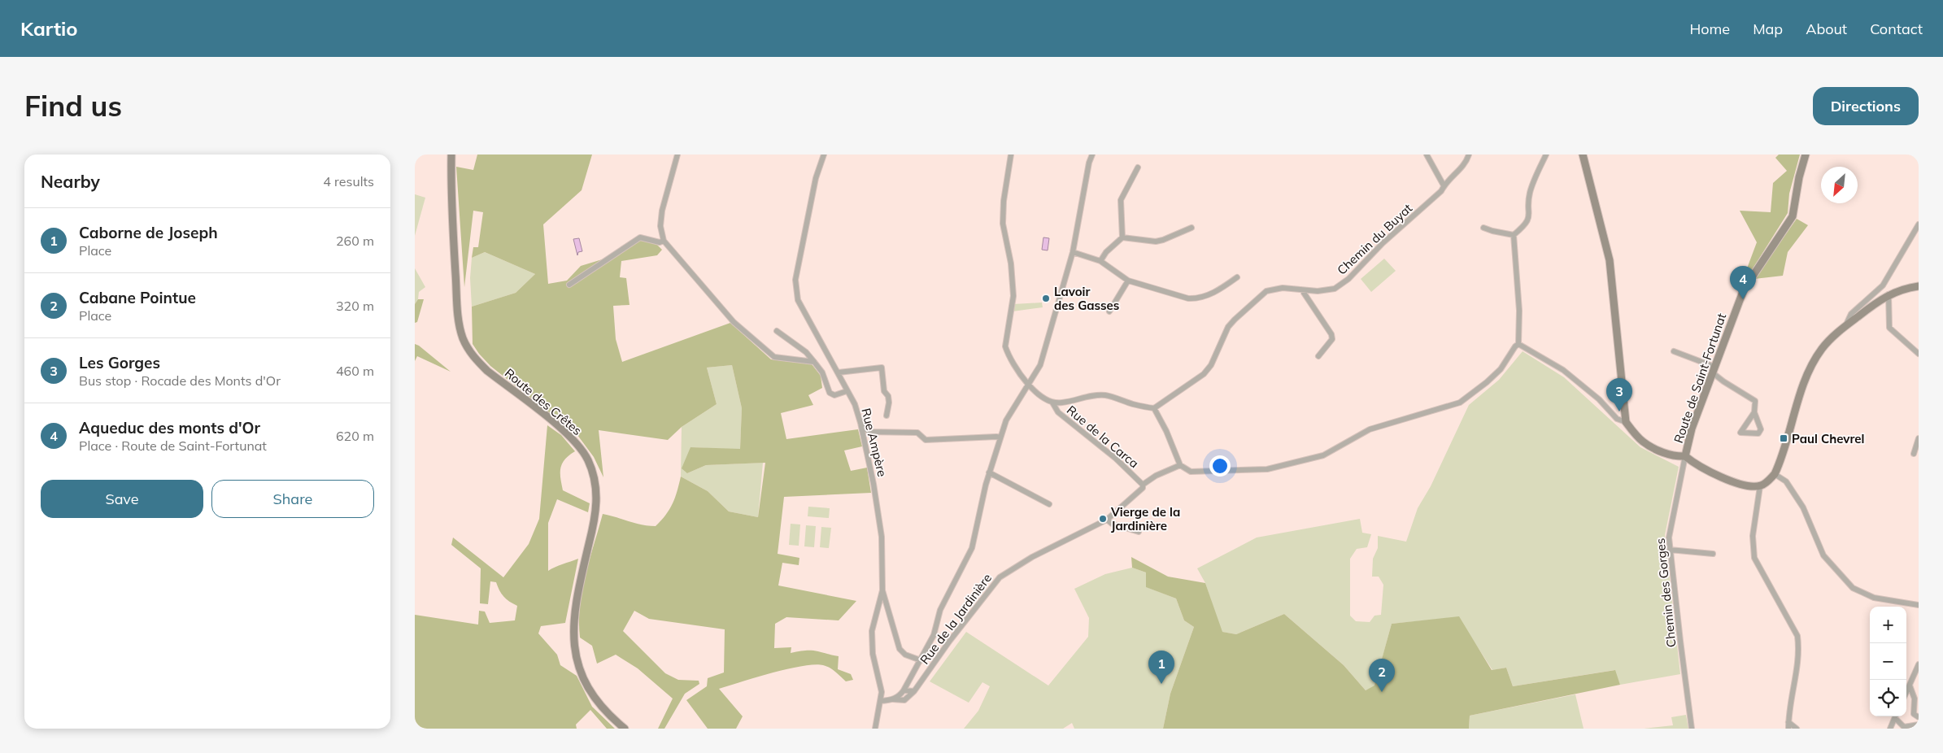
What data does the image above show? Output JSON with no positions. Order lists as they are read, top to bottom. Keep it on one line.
{"streets":{"street":["Chemin du Buyat","Route de Saint-Fortunat","Route des Crêtes","Rue de la Carca","Rue Ampère","Chemin des Gorges","Rue de la Jardinière"]},"crossings":[["Route de Saint-Fortunat","Chemin des Gorges"],["Rue de la Carca","Rue de la Jardinière"],["Rue Ampère","Rue de la Jardinière"]],"places":{"other":["Lavoir des Gasses","Vierge de la Jardinière"],"transit":["Paul Chevrel"]},"north":"bottom left","page":{"header":"Kartio","nav":["Home","Map","About","Contact"],"buttons":["Directions",["Save","Share"]],"title":"Find us","heading":["Nearby","4 results"],"list":[{"mark":"1","name":"Caborne de Joseph","note":"Place","value":"260 m"},{"mark":"2","name":"Cabane Pointue","note":"Place","value":"320 m"},{"mark":"3","name":"Les Gorges","note":"Bus stop · Rocade des Monts d'Or","value":"460 m"},{"mark":"4","name":"Aqueduc des monts d'Or","note":"Place · Route de Saint-Fortunat","value":"620 m"}],"pins":["4","3","1","2"],"map_buttons":["+","−"]}}
